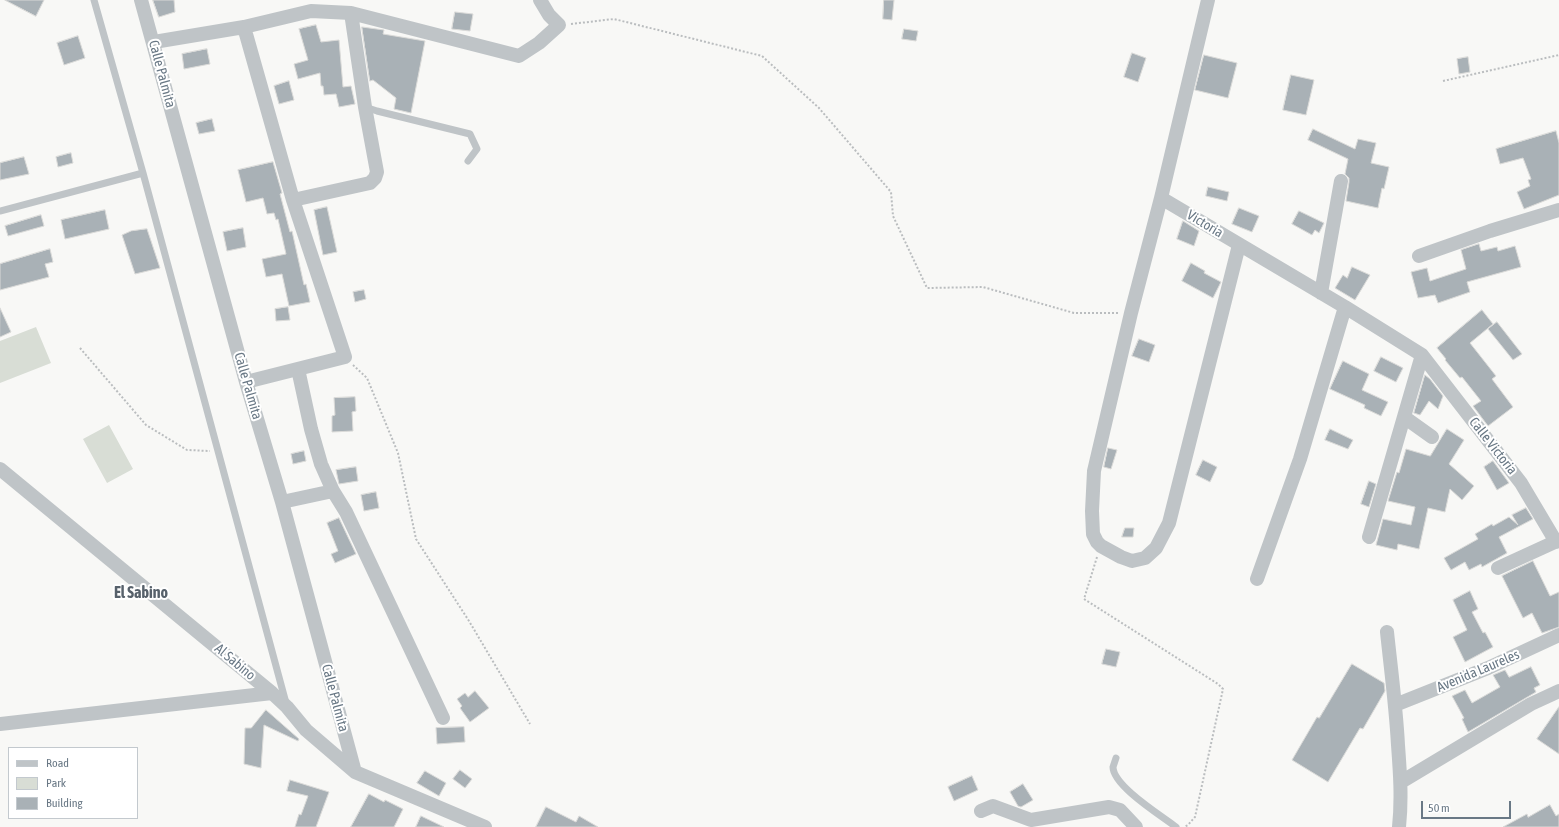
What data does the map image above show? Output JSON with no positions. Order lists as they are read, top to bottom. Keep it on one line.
{"streets":{"street":["Calle Palmita","Victoria","Calle Victoria","Al Sabino","Avenida Laureles"]},"crossings":[["Calle Palmita","Al Sabino"],["Victoria","Calle Victoria"]],"districts":["El Sabino"],"legend":["Road","Park","Building"],"scale_bar":"50 m"}
